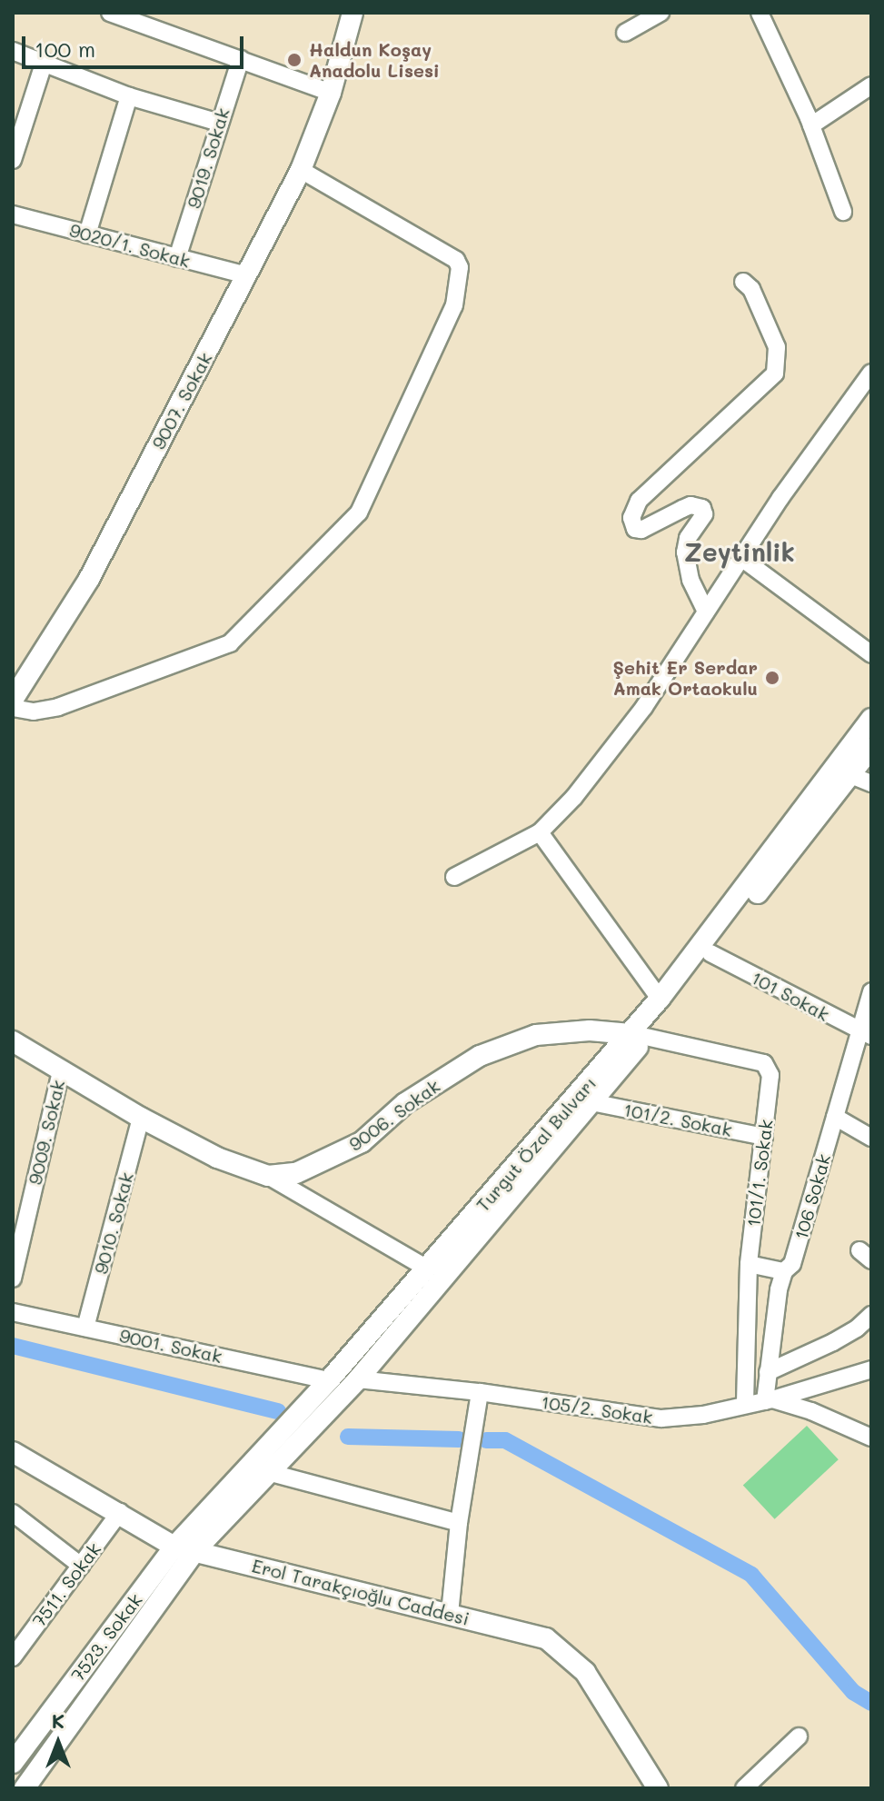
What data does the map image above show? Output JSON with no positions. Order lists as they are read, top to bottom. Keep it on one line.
{"streets":{"street":["9019. Sokak","9020/1. Sokak","9007. Sokak","101 Sokak","9006. Sokak","101/2. Sokak","9009. Sokak","Turgut Özal Bulvarı","101/1. Sokak","106 Sokak","9010. Sokak","9001. Sokak","105/2. Sokak","7511. Sokak","Erol Tarakçıoğlu Caddesi","7523. Sokak"]},"crossings":[["9019. Sokak","9020/1. Sokak"],["9020/1. Sokak","9007. Sokak"],["101 Sokak","Turgut Özal Bulvarı"],["101 Sokak","106 Sokak"],["9006. Sokak","9009. Sokak"],["9006. Sokak","Turgut Özal Bulvarı"],["9006. Sokak","101/1. Sokak"],["9006. Sokak","9010. Sokak"],["101/2. Sokak","Turgut Özal Bulvarı"],["101/2. Sokak","101/1. Sokak"],["Turgut Özal Bulvarı","101/1. Sokak"],["Turgut Özal Bulvarı","9001. Sokak"],["Turgut Özal Bulvarı","105/2. Sokak"],["Turgut Özal Bulvarı","Erol Tarakçıoğlu Caddesi"],["Turgut Özal Bulvarı","7523. Sokak"],["101/1. Sokak","105/2. Sokak"],["106 Sokak","105/2. Sokak"],["9010. Sokak","9001. Sokak"],["7511. Sokak","Erol Tarakçıoğlu Caddesi"],["Erol Tarakçıoğlu Caddesi","7523. Sokak"]],"districts":["Zeytinlik"],"places":["Haldun Koşay Anadolu Lisesi","Şehit Er Serdar Amak Ortaokulu"],"scale_bar":"100 m","north":"top"}
